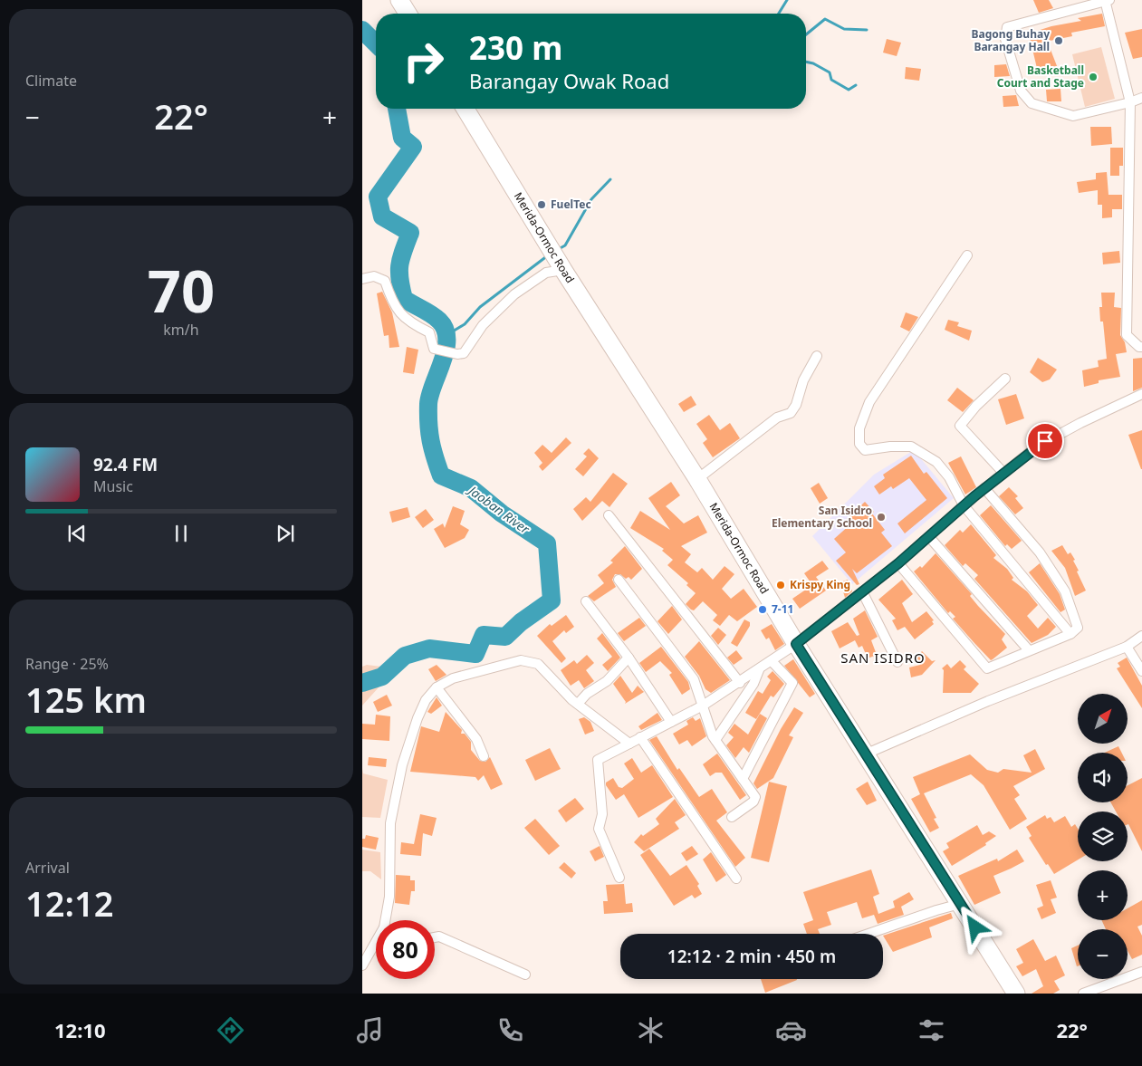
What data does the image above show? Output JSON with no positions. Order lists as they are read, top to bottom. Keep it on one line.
{"streets":{"highway":["Merida-Ormoc Road"]},"districts":["SAN ISIDRO"],"water":["Jaoban River"],"places":["Bagong Buhay Barangay Hall","Basketball Court and Stage","FuelTec","San Isidro Elementary School","Krispy King","7-11"],"north":"top right","page":{"tile":["Climate",["70","km/h"],["Range · 25%","125 km"],["Arrival","12:12"]],"turn":["230 m","Barangay Owak Road"],"heat":["−","22°","+"],"song":["92.4 FM","Music"],"map_buttons":["+","−"],"limit":"80","trip":"12:12 · 2 min · 450 m","tabs":["12:10","22°"]}}
